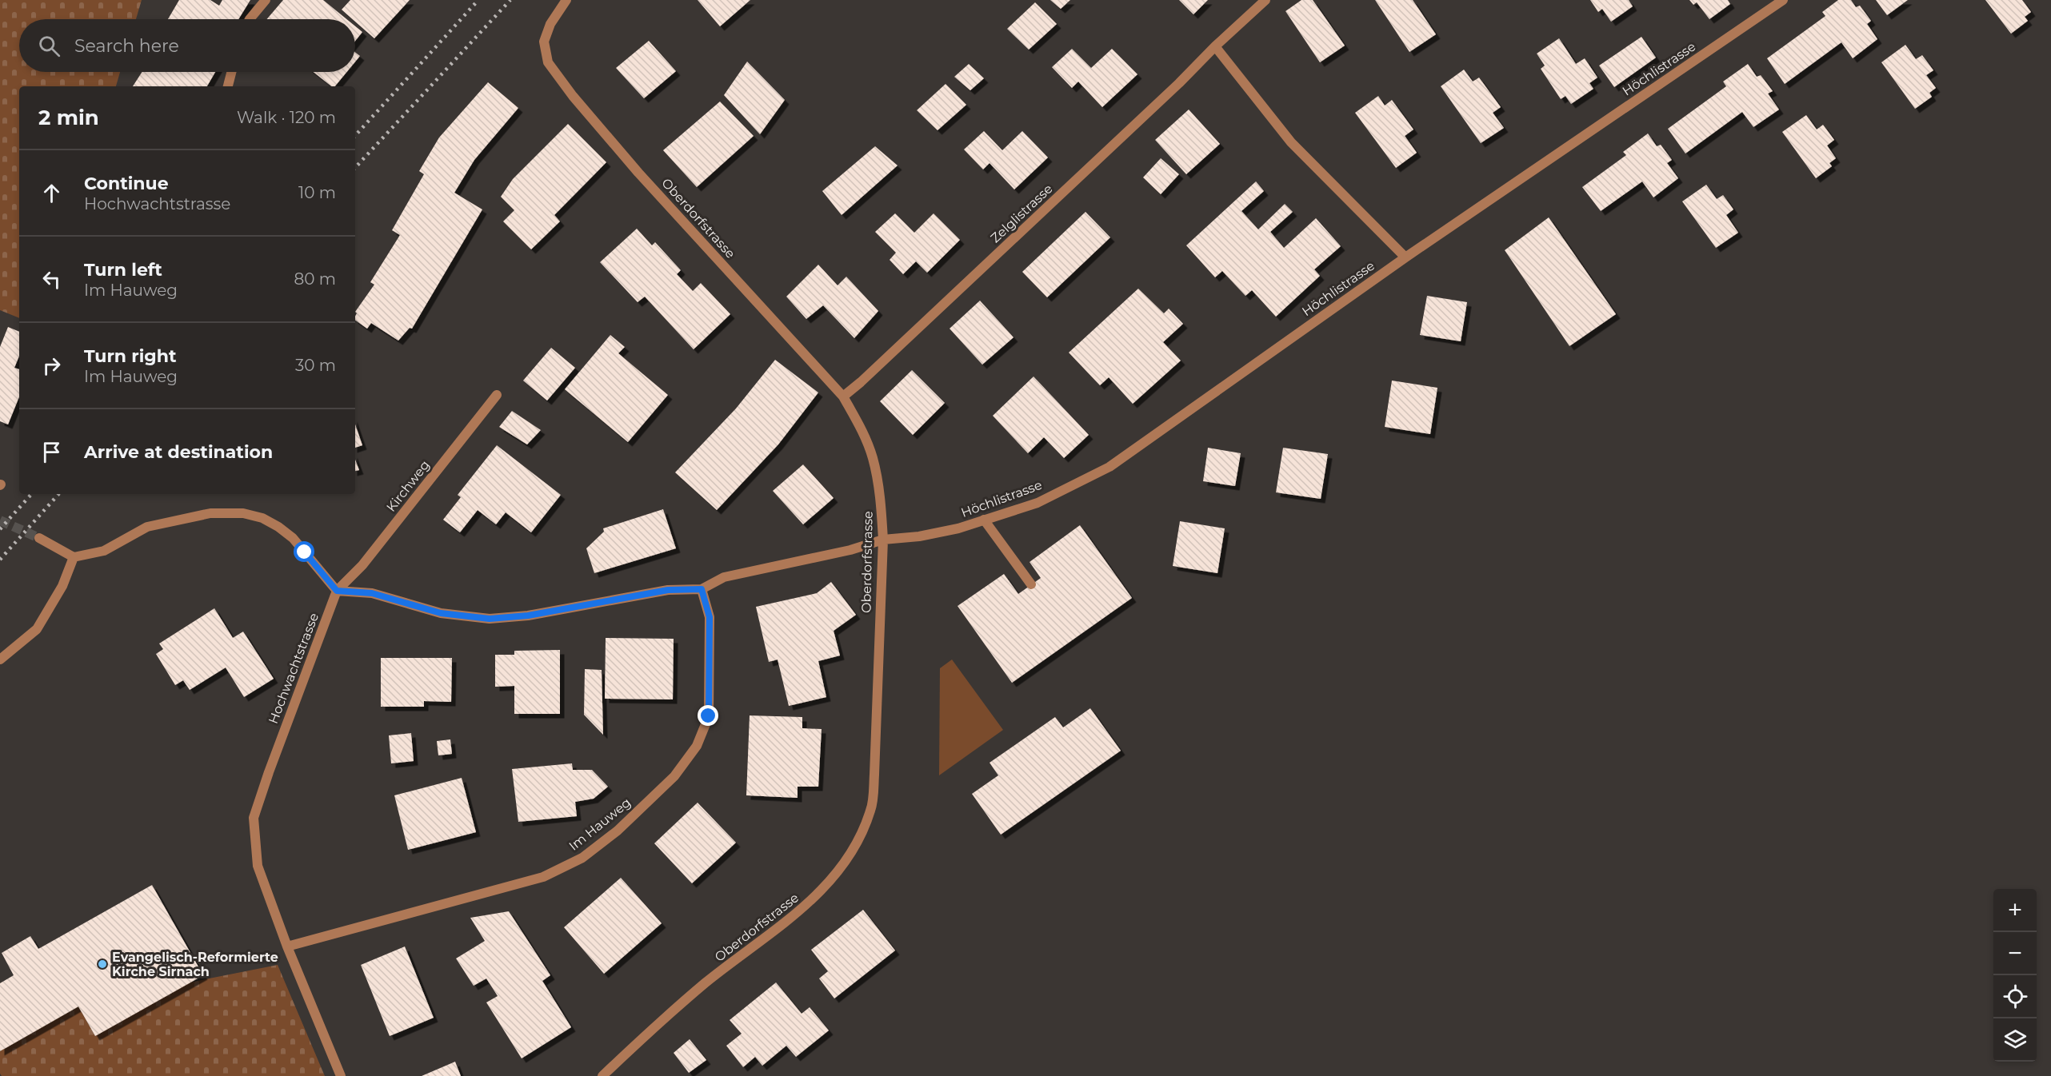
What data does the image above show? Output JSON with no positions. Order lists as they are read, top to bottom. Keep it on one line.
{"streets":{"street":["Höchlistrasse","Zelglistrasse","Oberdorfstrasse","Kirchweg","Hochwachtstrasse","Im Hauweg"]},"crossings":[["Höchlistrasse","Oberdorfstrasse"],["Zelglistrasse","Oberdorfstrasse"],["Kirchweg","Hochwachtstrasse"],["Hochwachtstrasse","Im Hauweg"]],"places":["Evangelisch-Reformierte Kirche Sirnach"],"page":{"search":"Search here","heading":["2 min","Walk · 120 m"],"list":[["Continue","Hochwachtstrasse","10 m"],["Turn left","Im Hauweg","80 m"],["Turn right","Im Hauweg","30 m"],"Arrive at destination"],"map_buttons":["+","−"]}}
